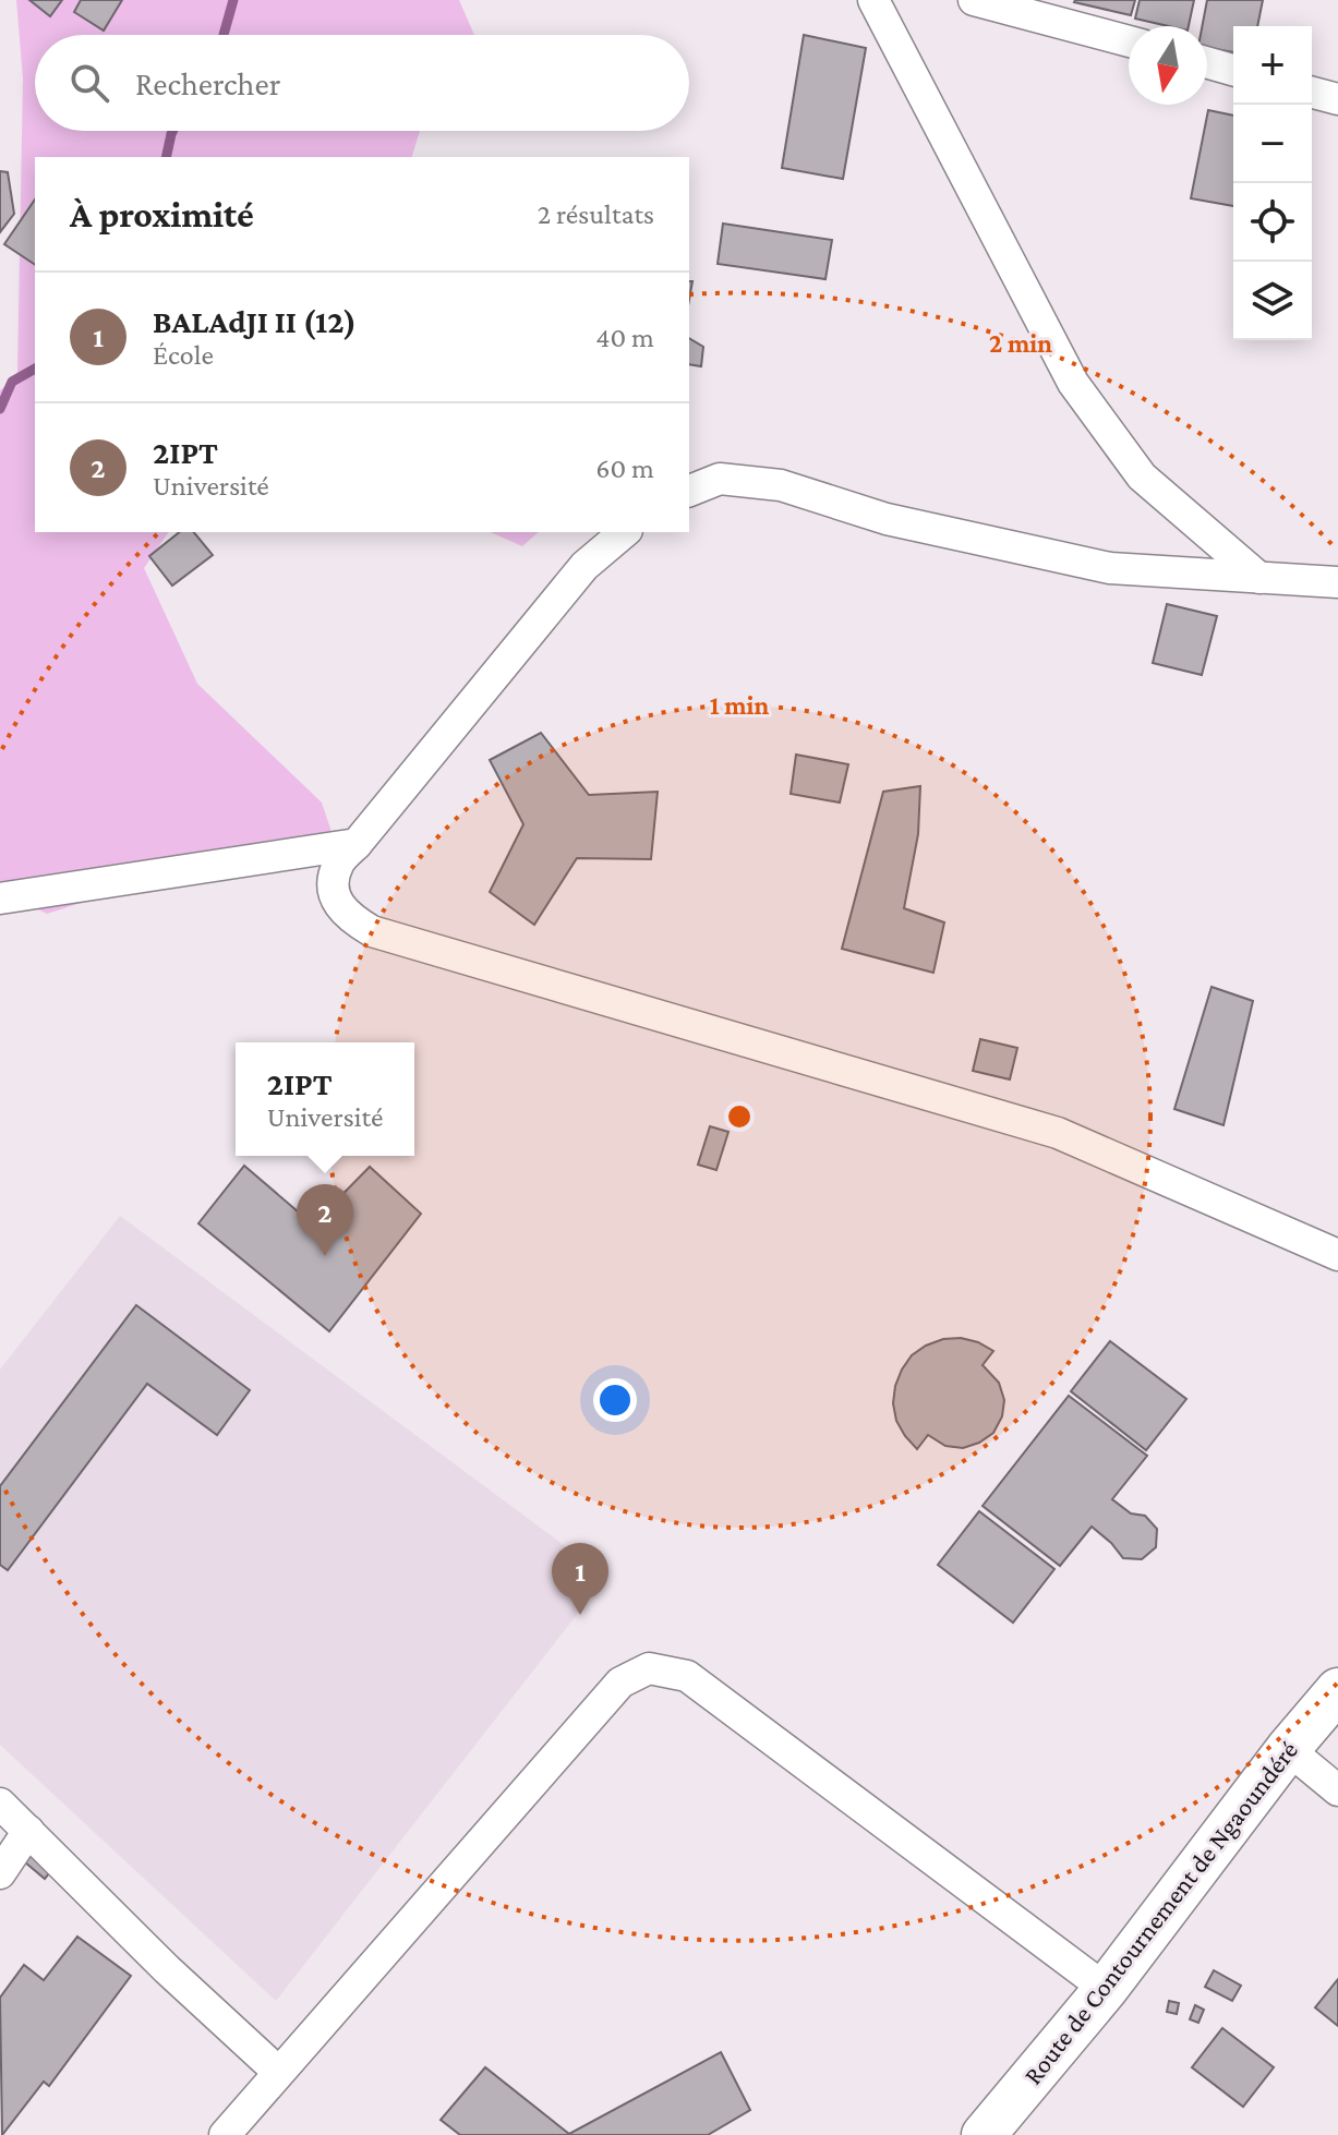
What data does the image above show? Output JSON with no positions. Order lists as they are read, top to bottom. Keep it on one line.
{"streets":{"street":["Route de Contournement de Ngaoundéré"]},"north":"bottom","page":{"map_buttons":["+","−"],"search":"Rechercher","heading":["À proximité","2 résultats"],"list":[{"mark":"1","name":"BALAdJI II (12)","note":"École","value":"40 m"},{"mark":"2","name":"2IPT","note":"Université","value":"60 m"}],"popup":["2IPT","Université"],"pins":["2","1"]},"rings":["2 min","1 min"]}
